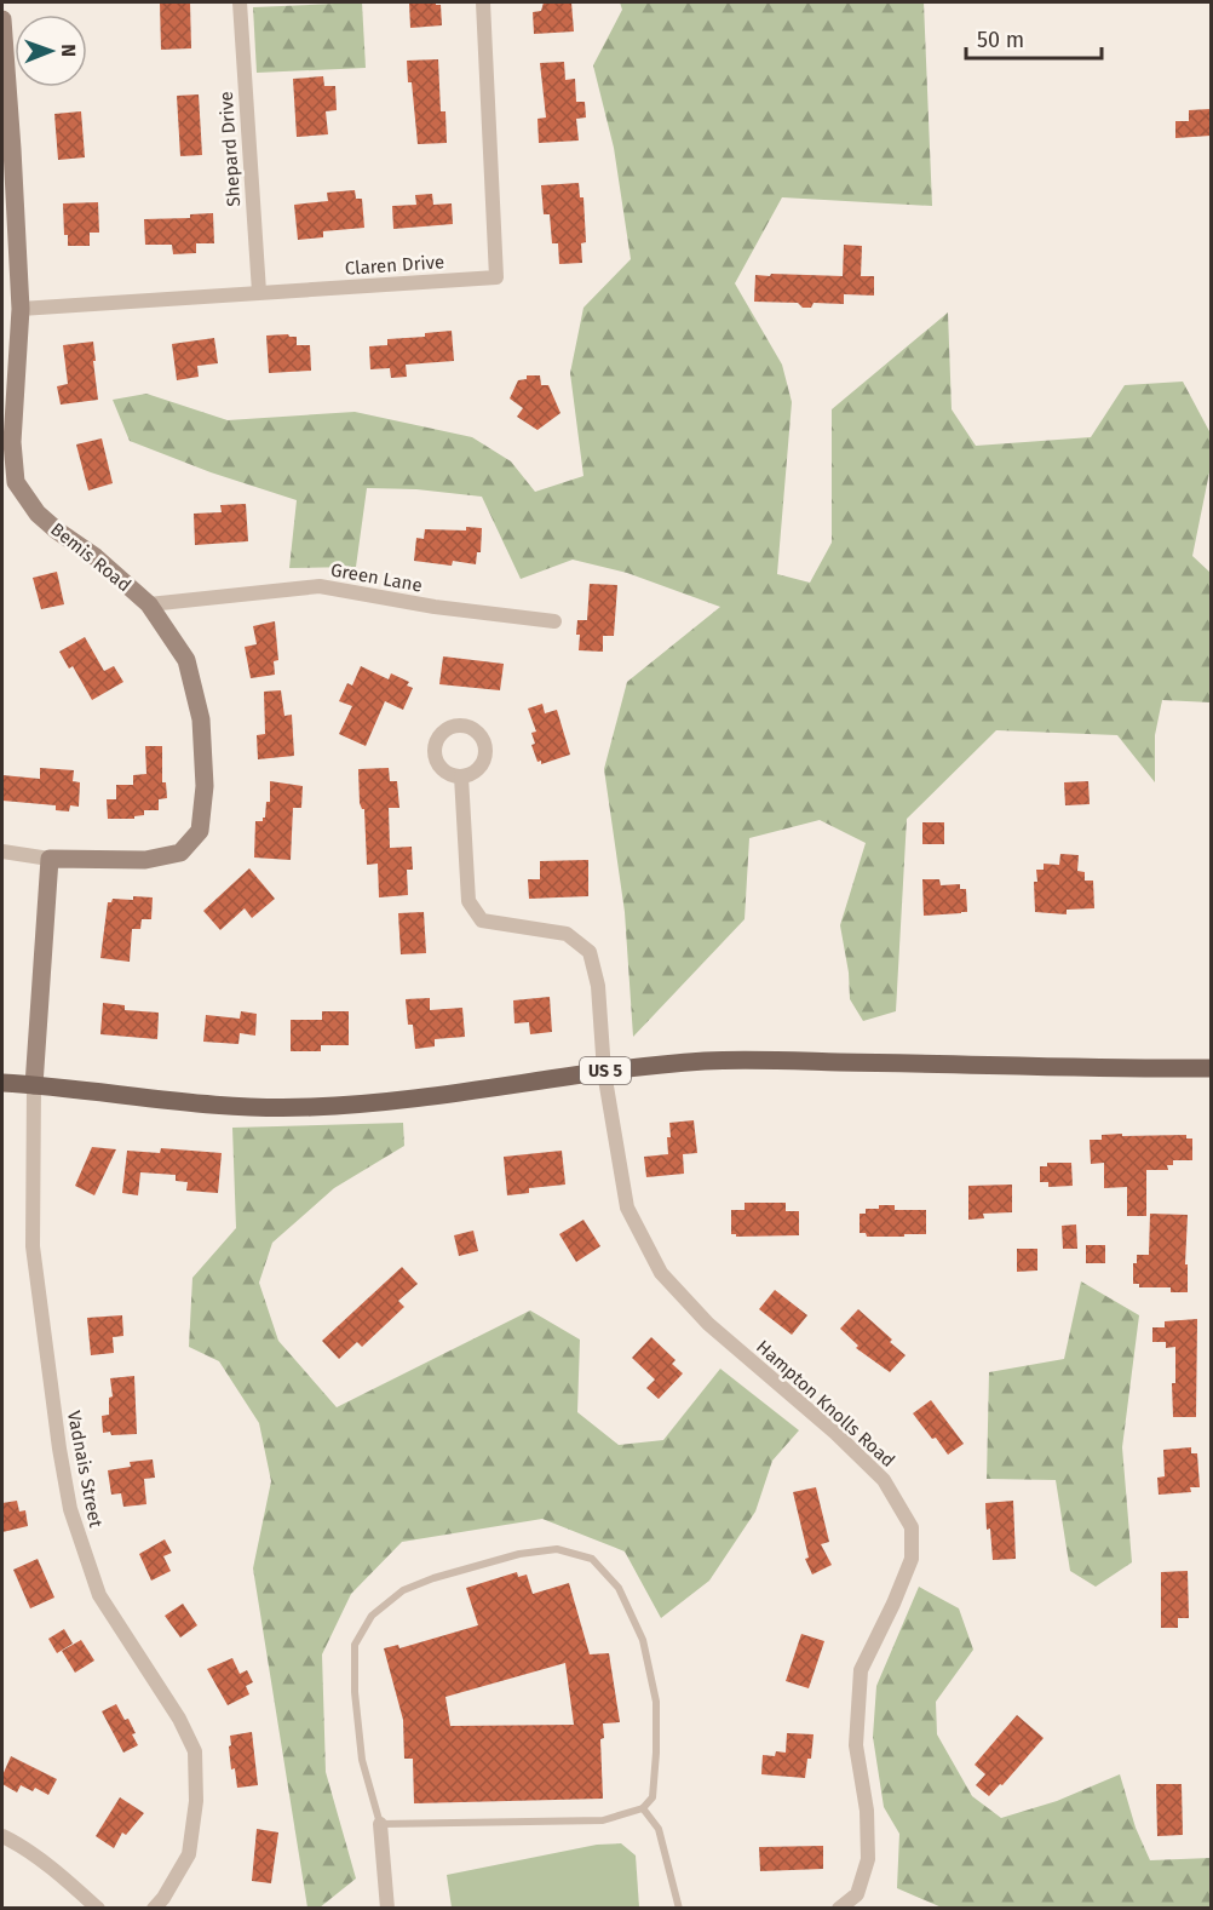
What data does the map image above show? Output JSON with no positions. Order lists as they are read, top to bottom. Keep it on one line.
{"streets":{"main road":["US 5"],"street":["Shepard Drive","Claren Drive","Bemis Road","Green Lane","Hampton Knolls Road","Vadnais Street"]},"crossings":[["Shepard Drive","Claren Drive"],["Claren Drive","Bemis Road"],["Bemis Road","Green Lane"],["US 5","Hampton Knolls Road"],["US 5","Vadnais Street"]],"scale_bar":"50 m","north":"right"}
